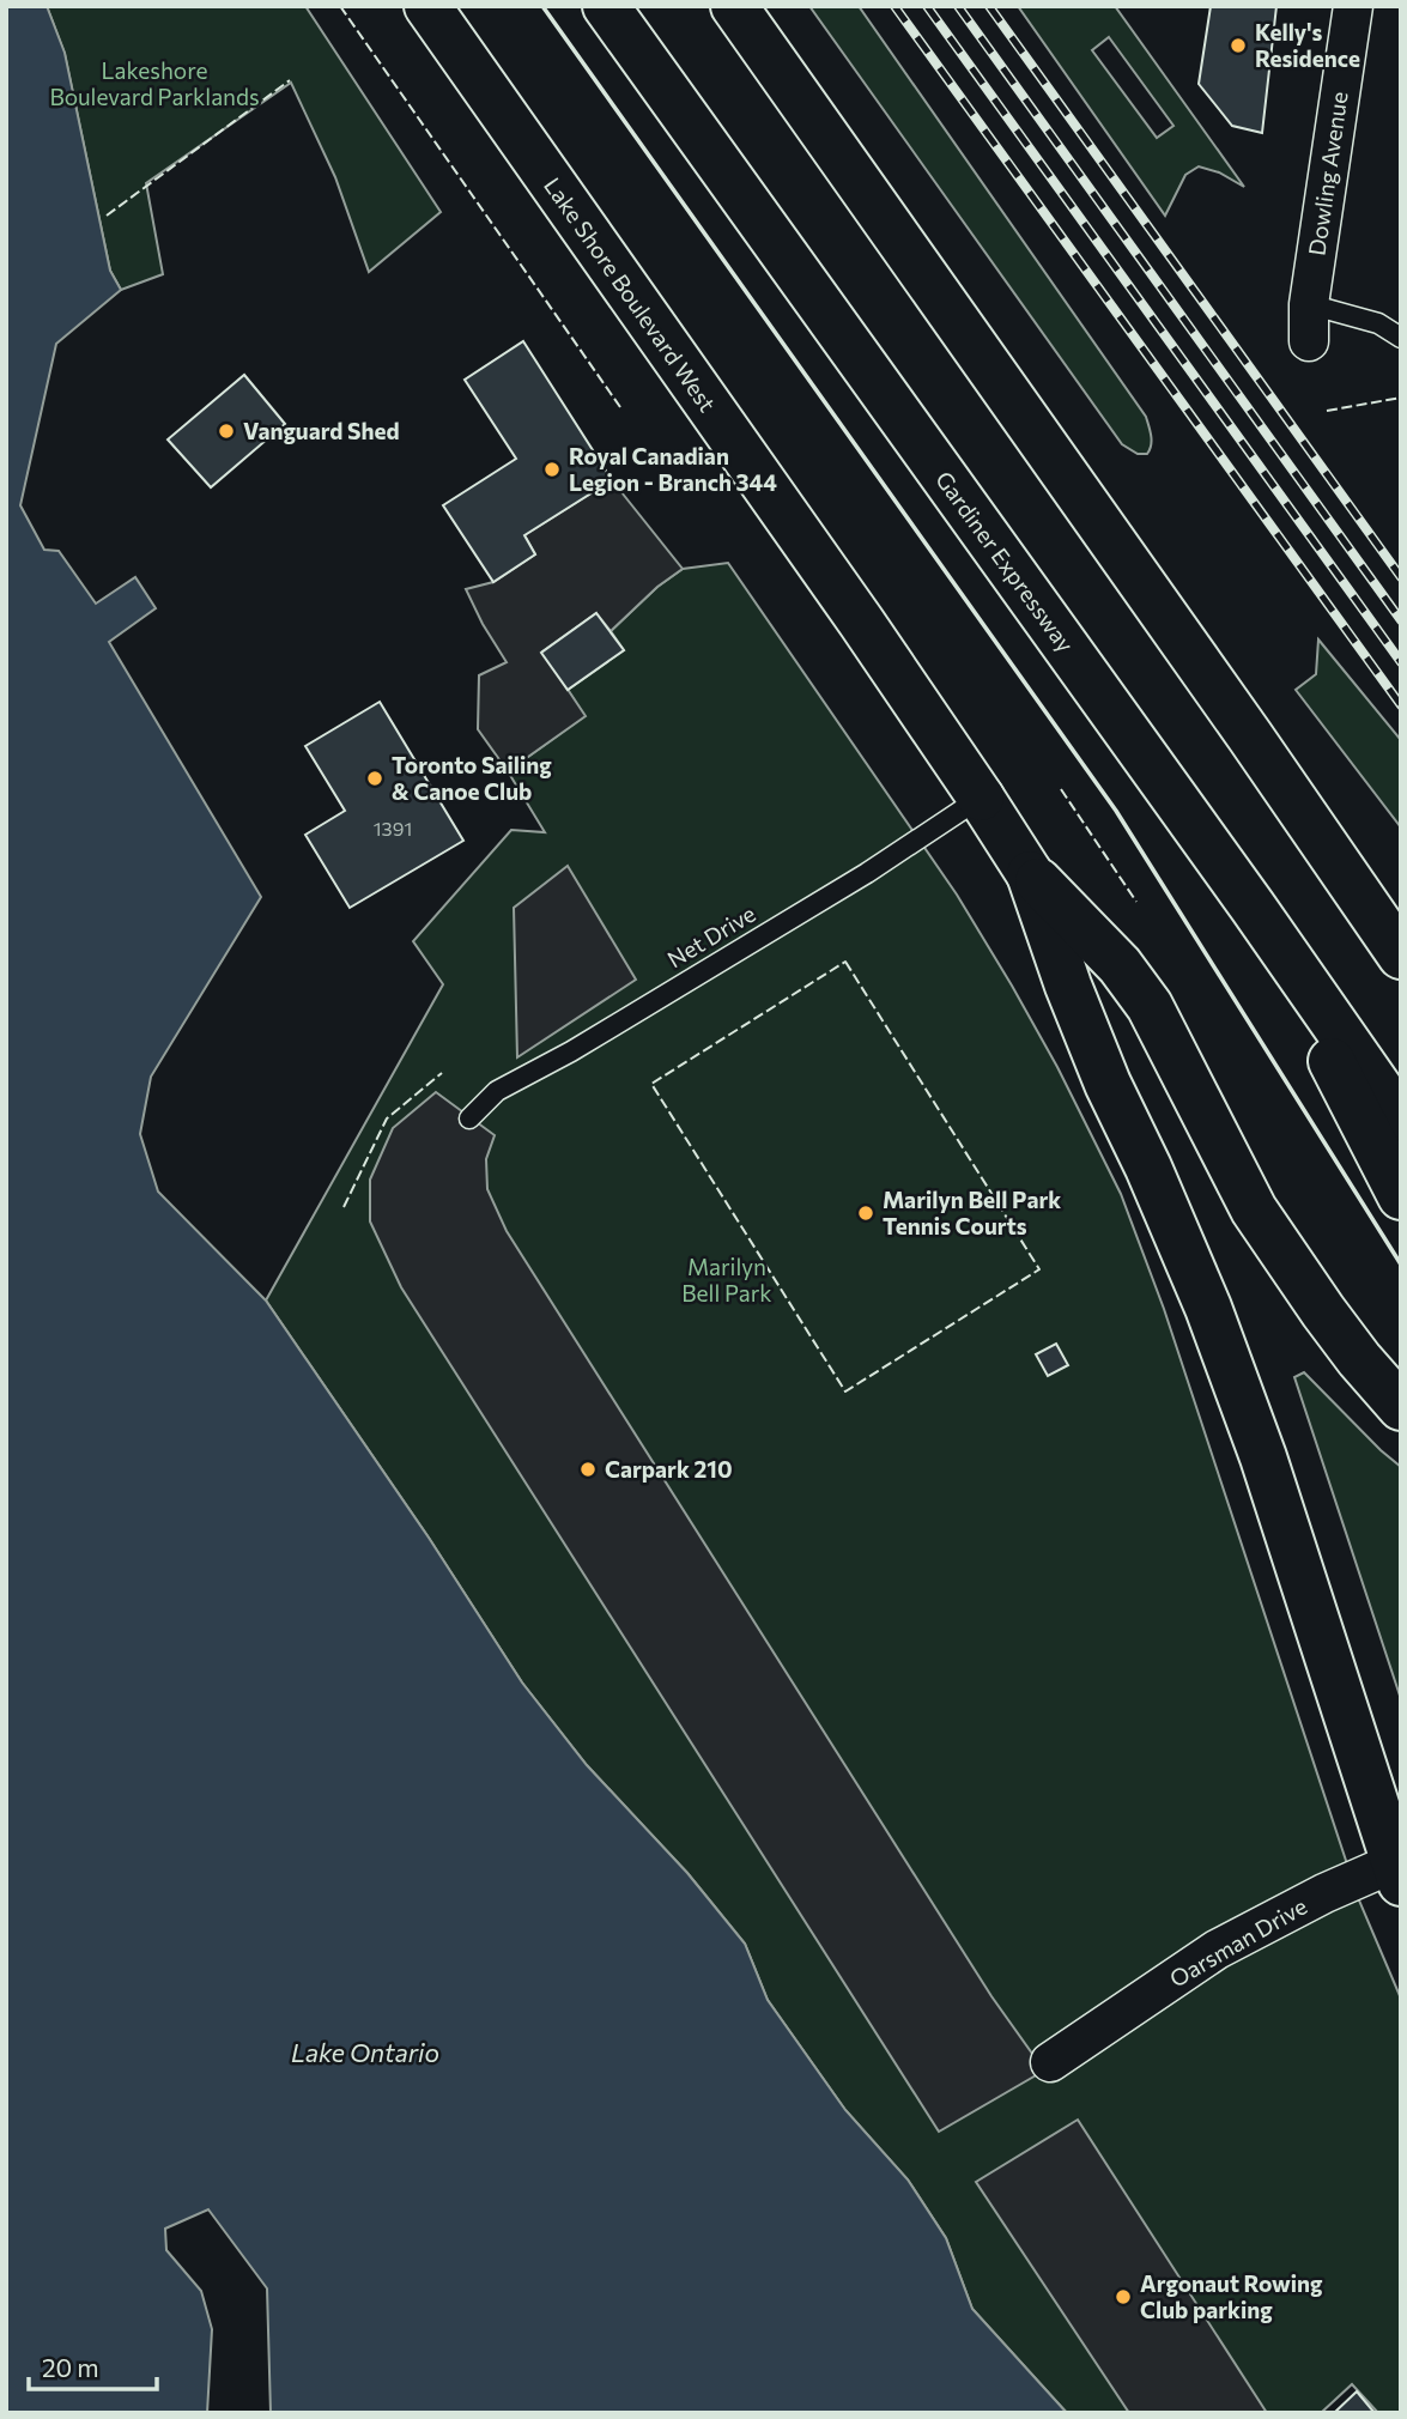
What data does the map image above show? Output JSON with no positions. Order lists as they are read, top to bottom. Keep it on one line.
{"streets":{"main road":["Lake Shore Boulevard West","Gardiner Expressway"],"street":["Dowling Avenue","Oarsman Drive"],"lane":["Net Drive"]},"crossings":[["Lake Shore Boulevard West","Net Drive"]],"water":["Lake Ontario"],"parks":["Lakeshore Boulevard Parklands","Marilyn Bell Park"],"places":["Kelly's Residence","Vanguard Shed","Royal Canadian Legion - Branch 344","Toronto Sailing & Canoe Club","Marilyn Bell Park Tennis Courts","Carpark 210","Argonaut Rowing Club parking"],"house_numbers":["1391"],"scale_bar":"20 m"}
